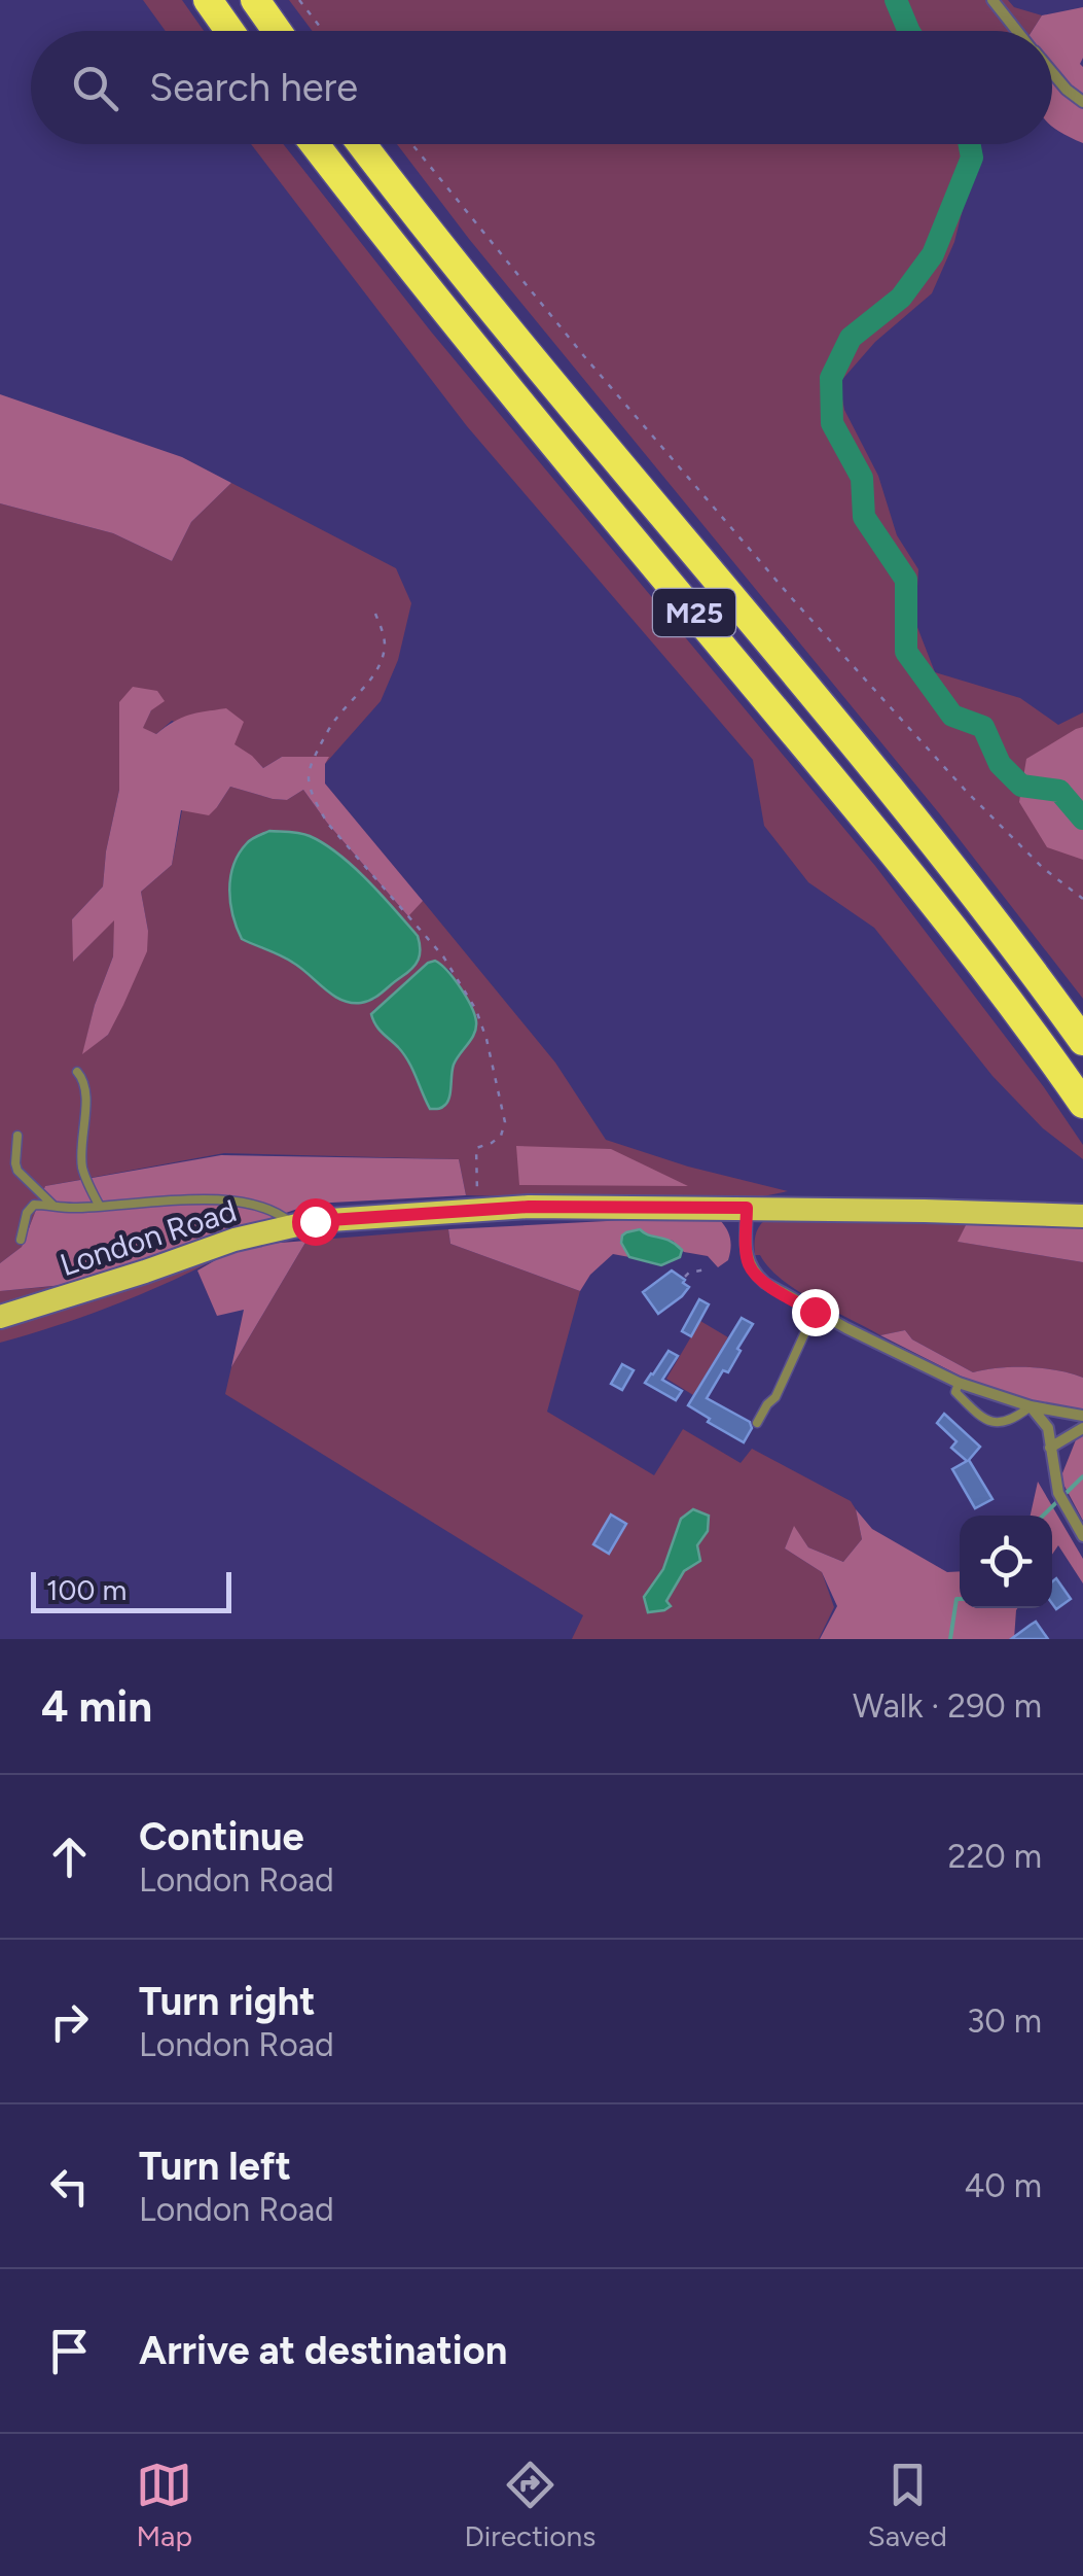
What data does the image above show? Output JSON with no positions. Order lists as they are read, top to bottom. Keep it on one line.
{"streets":{"highway":["M25"],"main road":["London Road"]},"scale_bar":"100 m","page":{"search":"Search here","scale":"100 m","heading":["4 min","Walk · 290 m"],"list":[["Continue","London Road","220 m"],["Turn right","London Road","30 m"],["Turn left","London Road","40 m"],"Arrive at destination"],"nav":["Map","Directions","Saved"]}}
